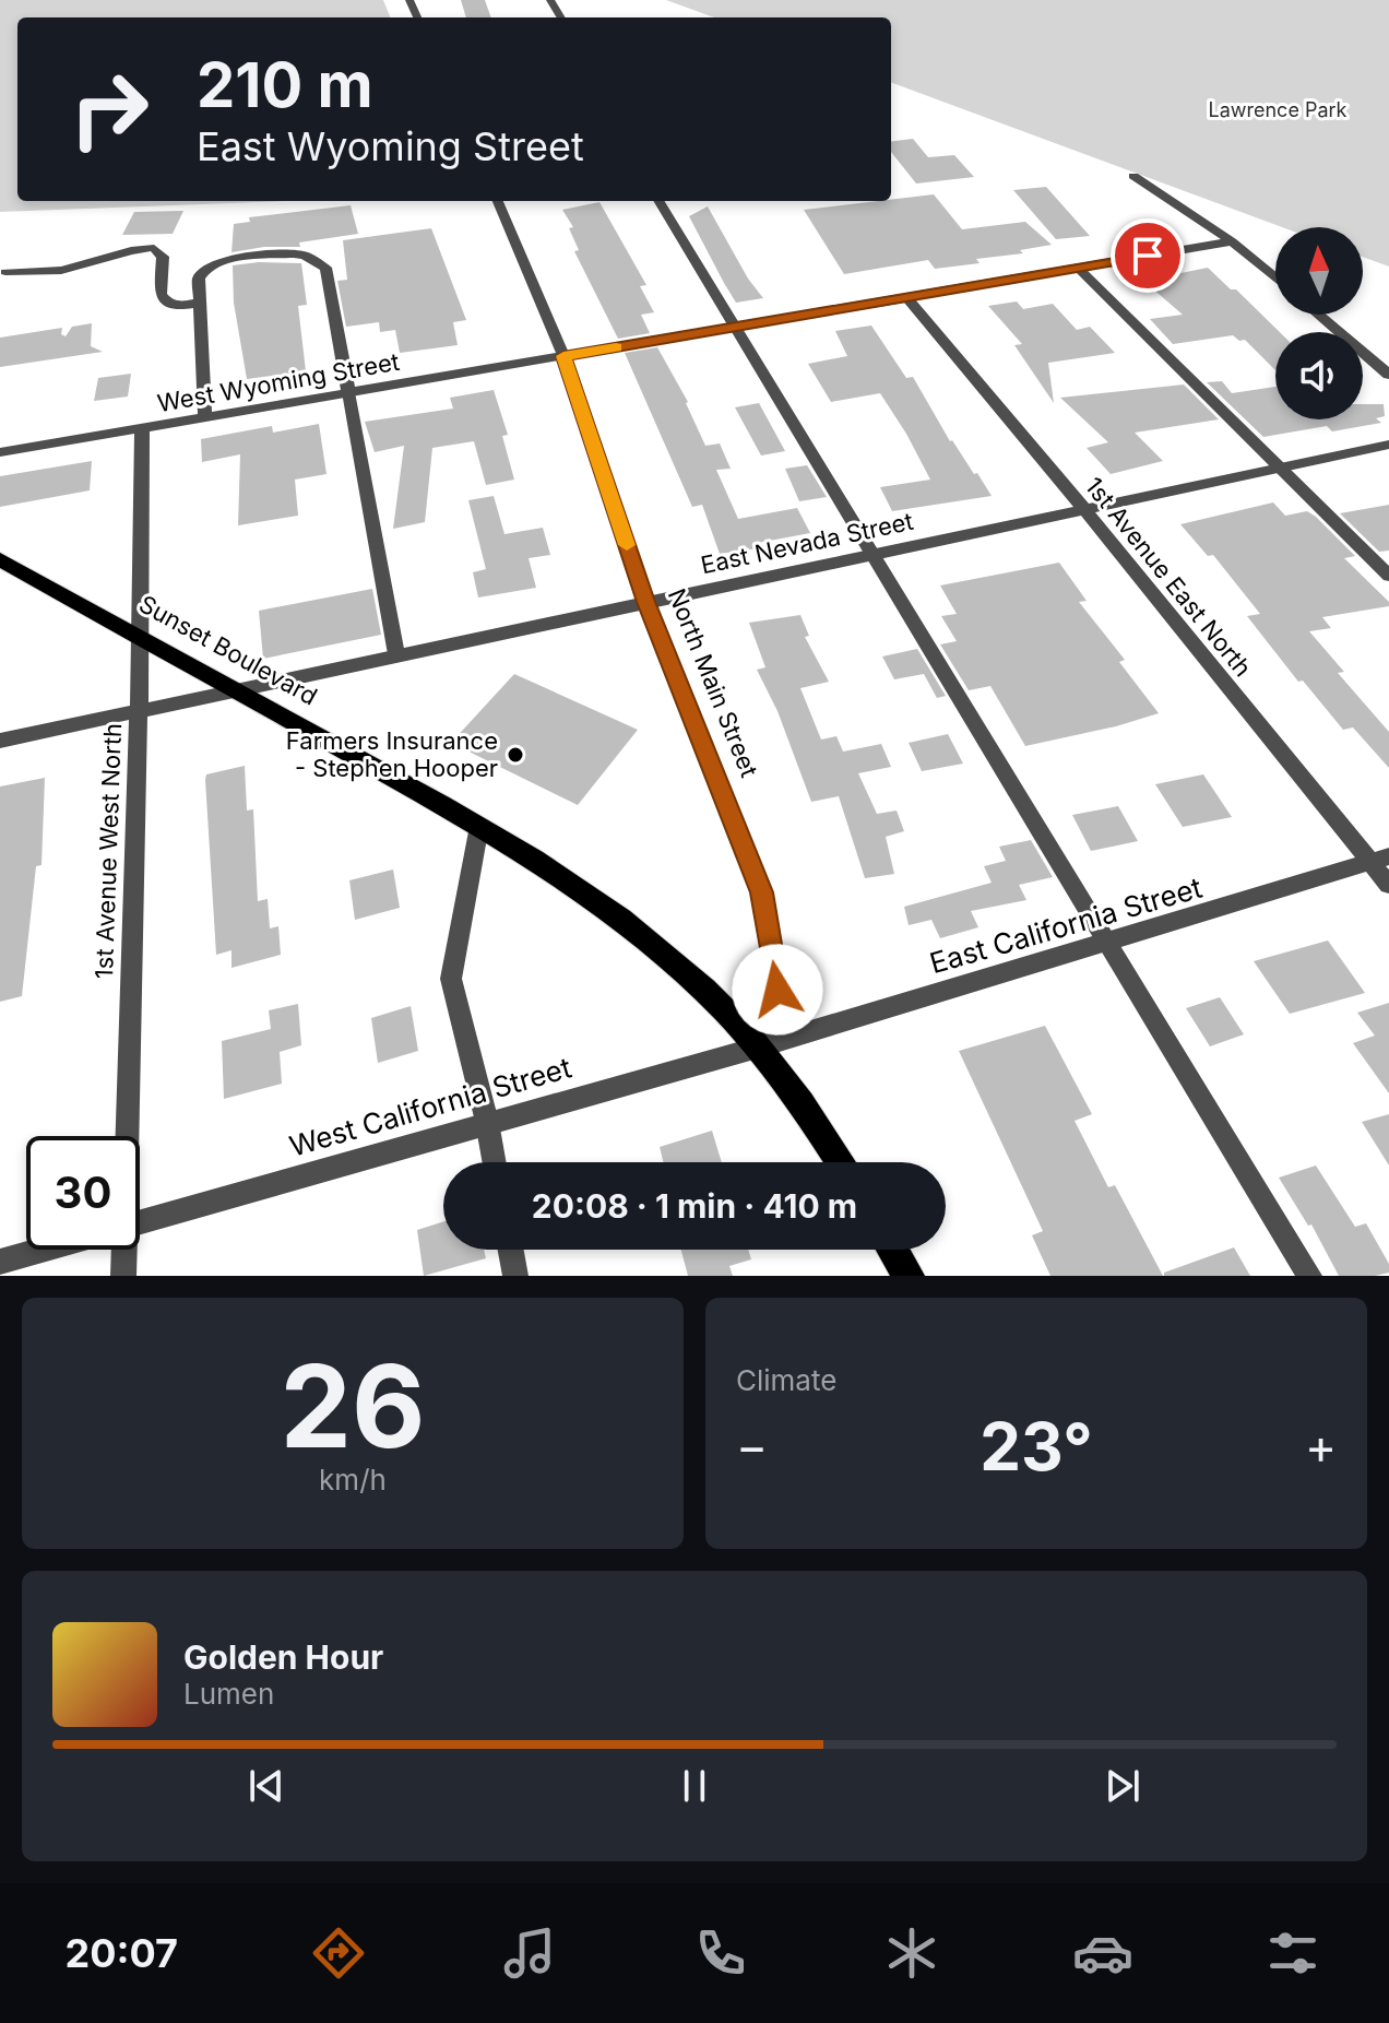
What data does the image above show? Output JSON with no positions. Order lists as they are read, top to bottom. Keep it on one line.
{"streets":{"main road":["Sunset Boulevard"],"street":["West Wyoming Street","East Nevada Street","1st Avenue East North","North Main Street","1st Avenue West North","East California Street","West California Street"]},"crossings":[["West Wyoming Street","1st Avenue East North"],["West Wyoming Street","North Main Street"],["West Wyoming Street","1st Avenue West North"],["East Nevada Street","1st Avenue East North"],["East Nevada Street","Sunset Boulevard"],["East Nevada Street","North Main Street"],["East Nevada Street","1st Avenue West North"],["1st Avenue East North","East California Street"],["Sunset Boulevard","North Main Street"],["Sunset Boulevard","1st Avenue West North"],["Sunset Boulevard","East California Street"],["Sunset Boulevard","West California Street"],["North Main Street","East California Street"],["North Main Street","West California Street"],["East California Street","West California Street"]],"parks":["Lawrence Park"],"places":["Farmers Insurance - Stephen Hooper"],"north":"top","page":{"turn":["210 m","East Wyoming Street"],"limit":"30","trip":"20:08 · 1 min · 410 m","tile":[["26","km/h"],"Climate"],"heat":["−","23°","+"],"song":["Golden Hour","Lumen"],"tabs":"20:07"}}
